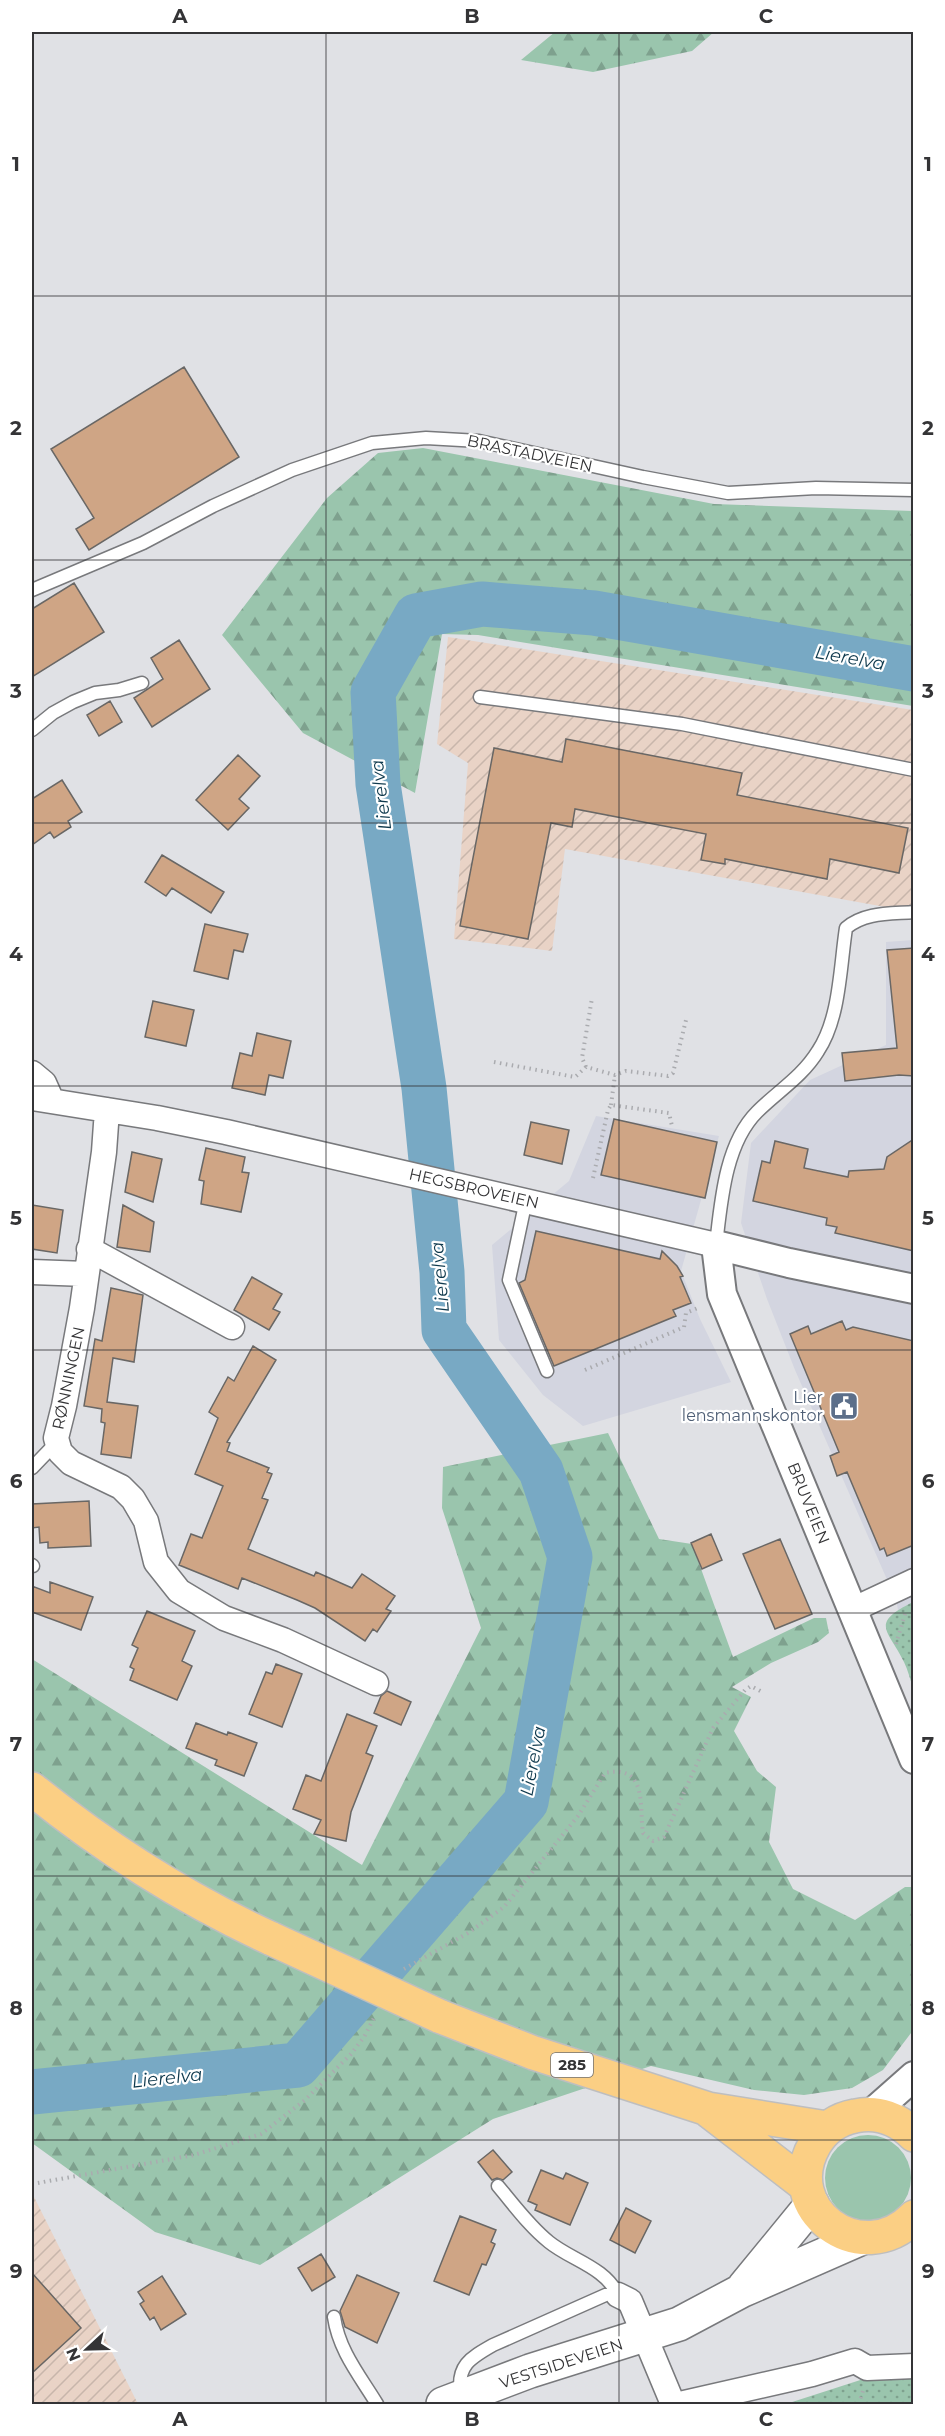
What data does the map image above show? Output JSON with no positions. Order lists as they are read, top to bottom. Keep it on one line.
{"streets":{"main road":["285","VESTSIDEVEIEN"],"street":["HEGSBROVEIEN","RØNNINGEN","BRUVEIEN"],"lane":["BRASTADVEIEN"]},"crossings":[["HEGSBROVEIEN","RØNNINGEN"],["HEGSBROVEIEN","BRUVEIEN"],["285","VESTSIDEVEIEN"]],"water":["Lierelva"],"places":{"public building":["Lier lensmannskontor"]},"north":"left","grid":{"columns":["A","B","C"],"rows":["1","2","3","4","5","6","7","8","9"]}}
